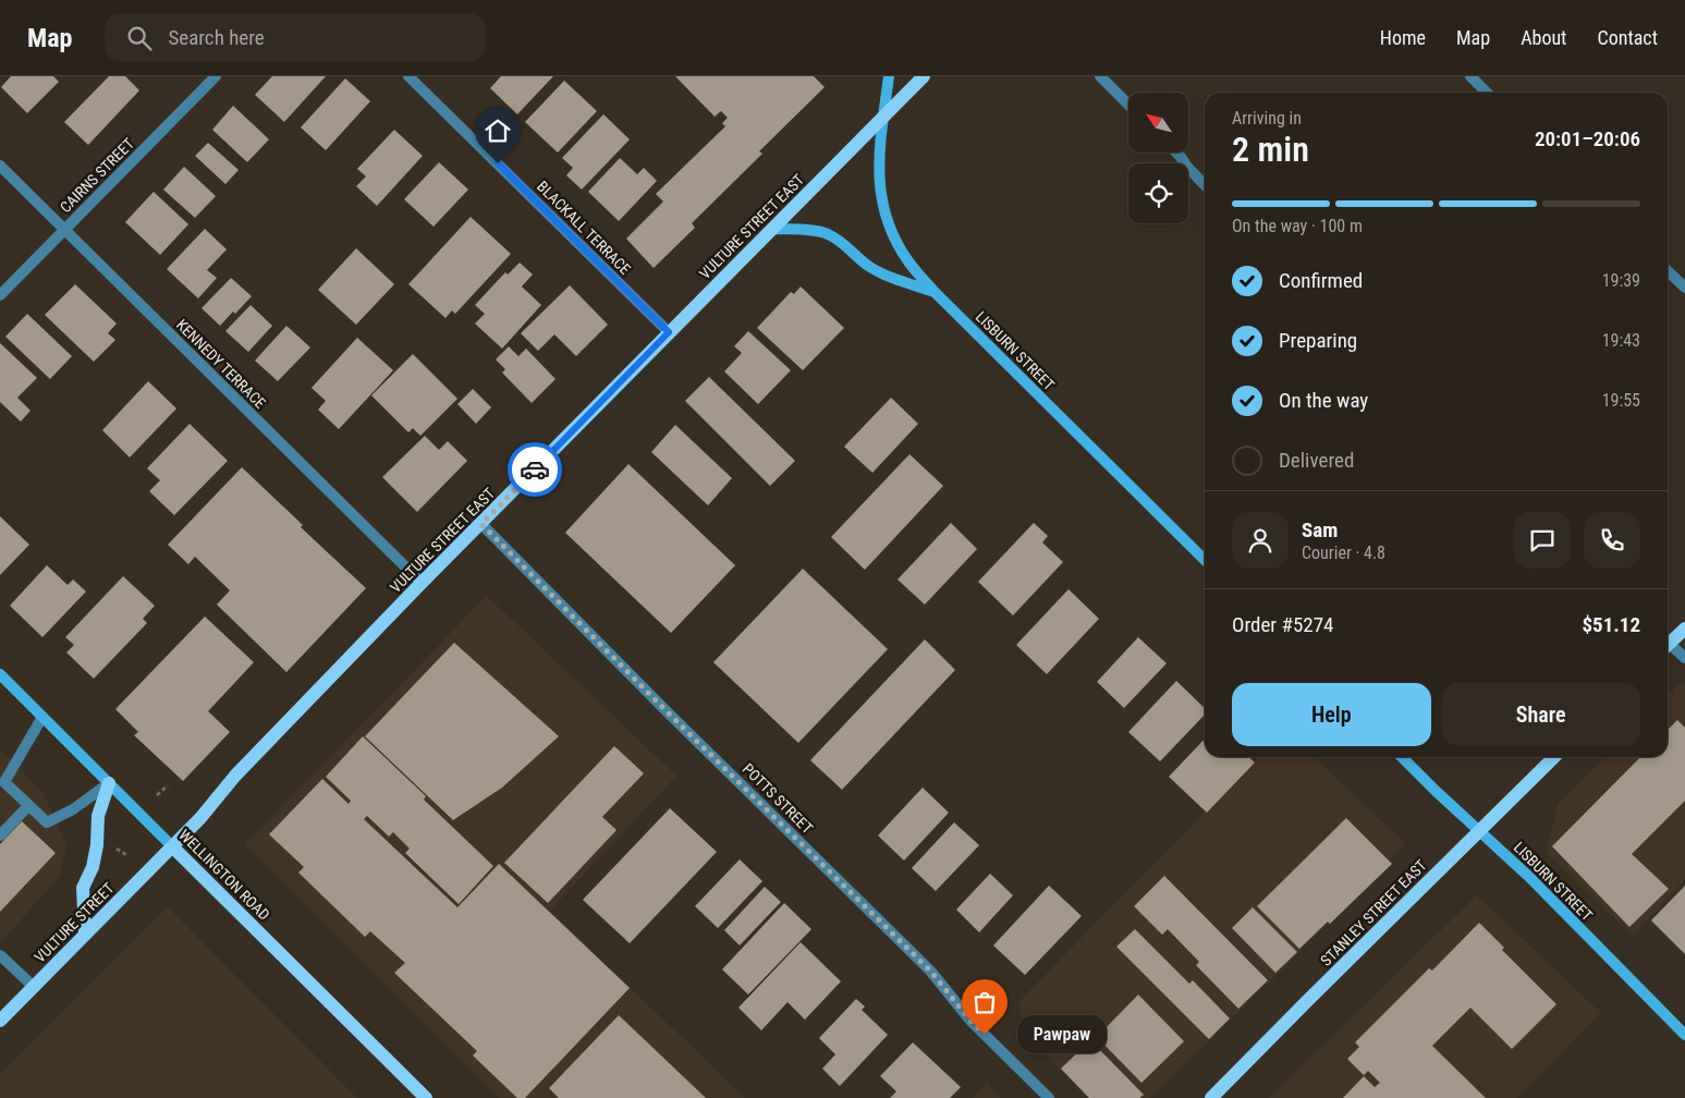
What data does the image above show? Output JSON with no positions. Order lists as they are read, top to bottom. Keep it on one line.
{"streets":{"main road":["VULTURE STREET EAST","LISBURN STREET","WELLINGTON ROAD","STANLEY STREET EAST","VULTURE STREET"],"street":["CAIRNS STREET","BLACKALL TERRACE","KENNEDY TERRACE","POTTS STREET"]},"crossings":[["CAIRNS STREET","KENNEDY TERRACE"],["VULTURE STREET EAST","BLACKALL TERRACE"],["VULTURE STREET EAST","LISBURN STREET"],["VULTURE STREET EAST","KENNEDY TERRACE"],["VULTURE STREET EAST","POTTS STREET"],["VULTURE STREET EAST","WELLINGTON ROAD"],["VULTURE STREET EAST","VULTURE STREET"],["LISBURN STREET","STANLEY STREET EAST"],["WELLINGTON ROAD","VULTURE STREET"]],"places":["Pawpaw"],"north":"top left","page":{"header":"Map","search":"Search here","nav":["Home","Map","About","Contact"],"heading":["2 min","Arriving in","20:01–20:06"],"panel":["Sam","Courier · 4.8","Order #5274","$51.12"],"bar":"On the way · 100 m","list":[["Confirmed","19:39"],["Preparing","19:43"],["On the way","19:55"],"Delivered"],"buttons":["Help","Share"],"bubble":"Pawpaw"}}
